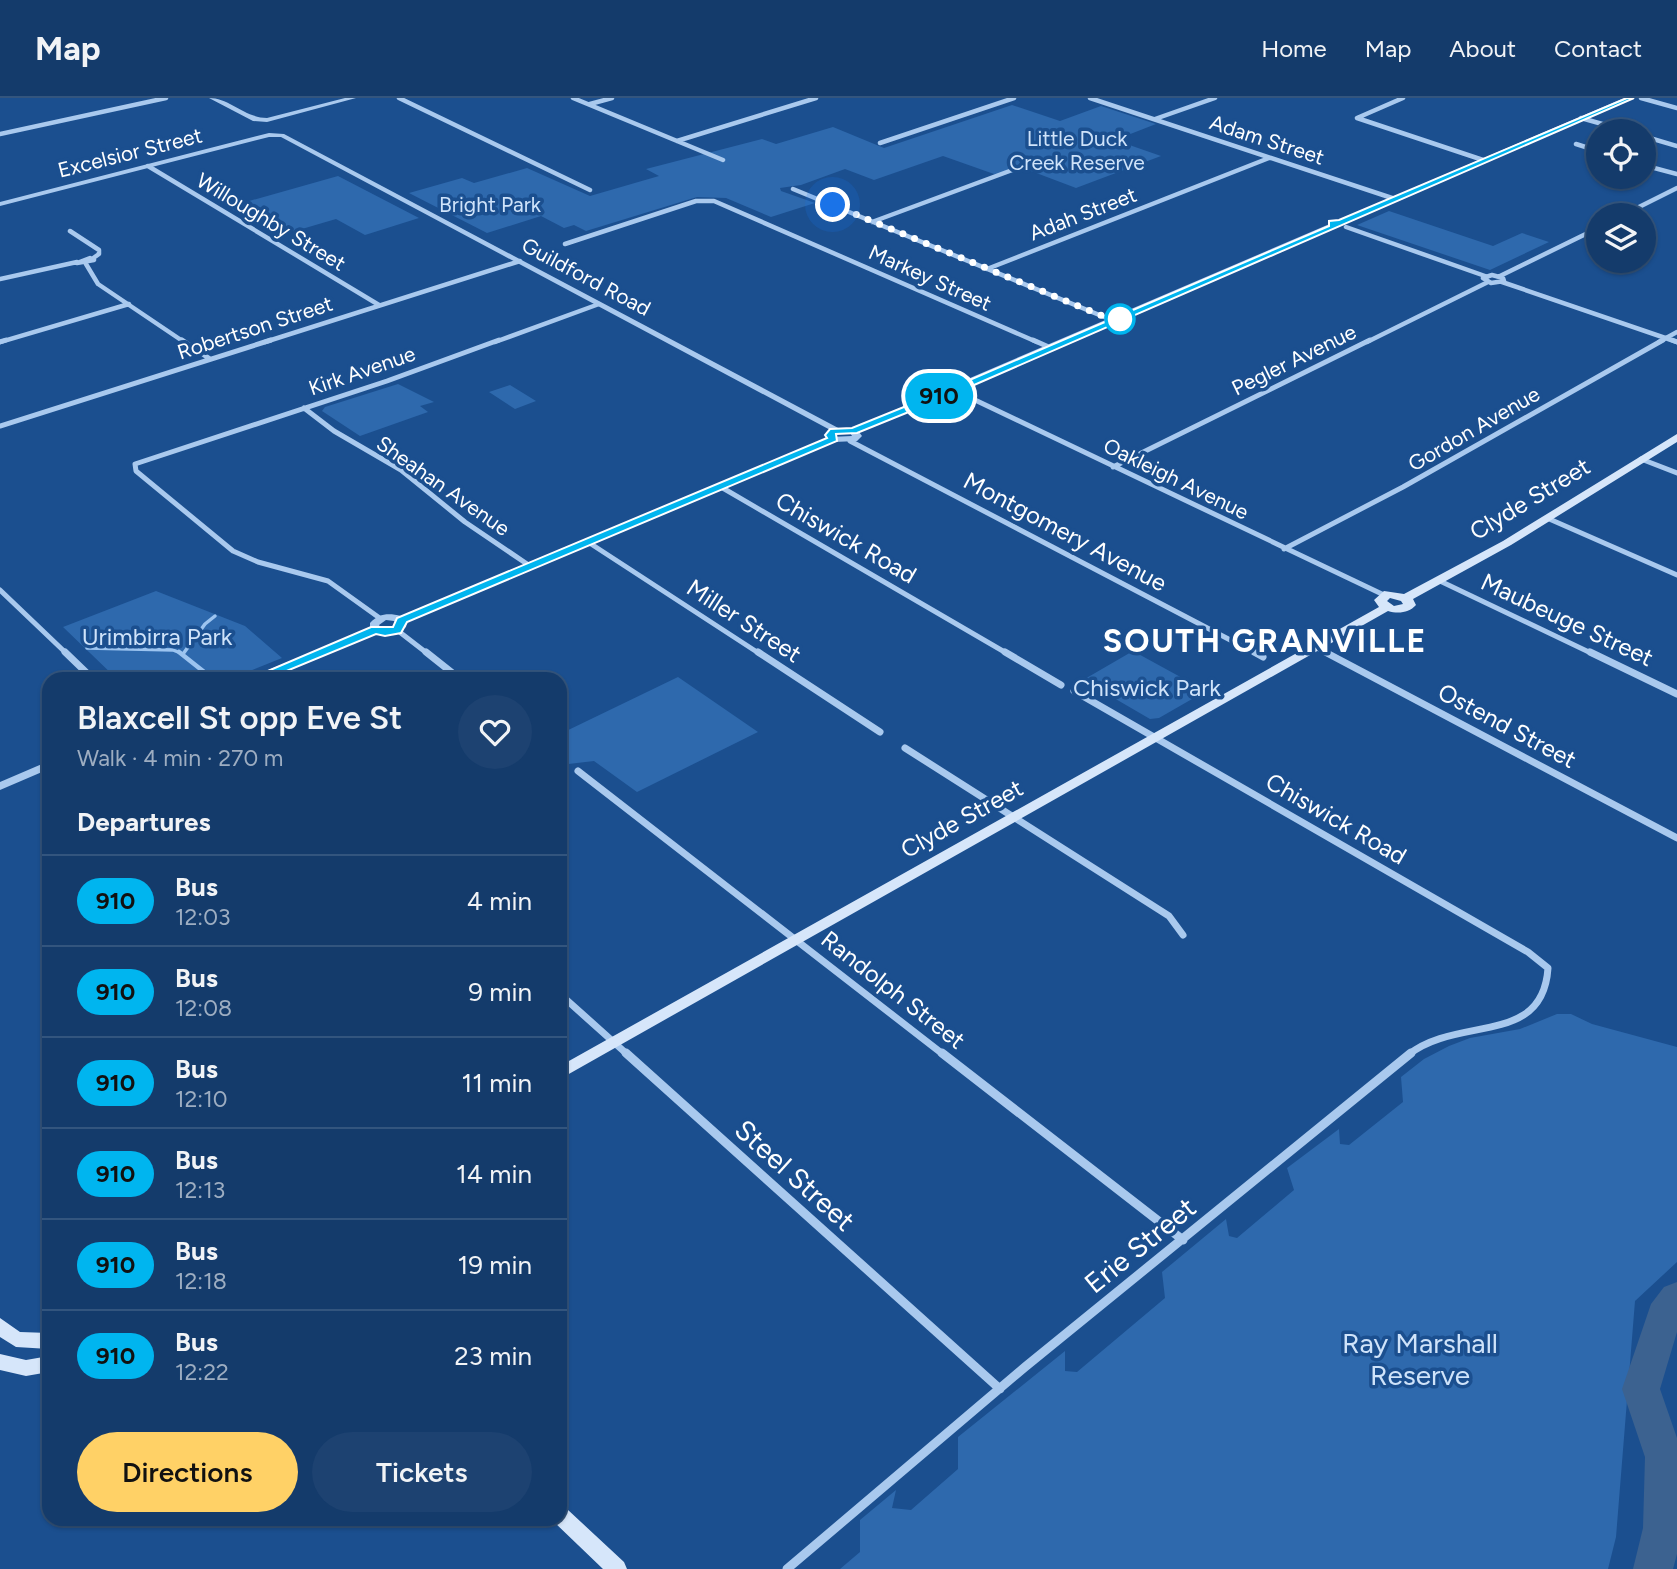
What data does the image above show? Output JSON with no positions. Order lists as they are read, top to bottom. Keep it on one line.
{"streets":{"main road":["Clyde Street"],"street":["Adam Street","Excelsior Street","Adah Street","Willoughby Street","Guildford Road","Markey Street","Robertson Street","Pegler Avenue","Kirk Avenue","Gordon Avenue","Oakleigh Avenue","Sheahan Avenue","Montgomery Avenue","Chiswick Road","Maubeuge Street","Miller Street","Ostend Street","Randolph Street","Steel Street","Erie Street"]},"crossings":[["Adam Street","Adah Street"],["Excelsior Street","Willoughby Street"],["Excelsior Street","Guildford Road"],["Willoughby Street","Robertson Street"],["Guildford Road","Robertson Street"],["Guildford Road","Kirk Avenue"],["Pegler Avenue","Oakleigh Avenue"],["Kirk Avenue","Sheahan Avenue"],["Gordon Avenue","Oakleigh Avenue"],["Oakleigh Avenue","Clyde Street"],["Clyde Street","Chiswick Road"],["Clyde Street","Maubeuge Street"],["Clyde Street","Ostend Street"],["Clyde Street","Randolph Street"],["Clyde Street","Steel Street"],["Chiswick Road","Erie Street"],["Randolph Street","Erie Street"],["Steel Street","Erie Street"]],"districts":["SOUTH GRANVILLE"],"parks":["Little Duck Creek Reserve","Bright Park","Urimbirra Park","Chiswick Park","Ray Marshall Reserve"],"lines":["bus line 910"],"page":{"header":"Map","nav":["Home","Map","About","Contact"],"on_map":"910","heading":[["Blaxcell St opp Eve St","Walk · 4 min · 270 m"],"Departures"],"list":[{"mark":"910","name":"Bus","note":"12:03","value":"4 min"},{"mark":"910","name":"Bus","note":"12:08","value":"9 min"},{"mark":"910","name":"Bus","note":"12:10","value":"11 min"},{"mark":"910","name":"Bus","note":"12:13","value":"14 min"},{"mark":"910","name":"Bus","note":"12:18","value":"19 min"},{"mark":"910","name":"Bus","note":"12:22","value":"23 min"}],"buttons":["Directions","Tickets"]}}
